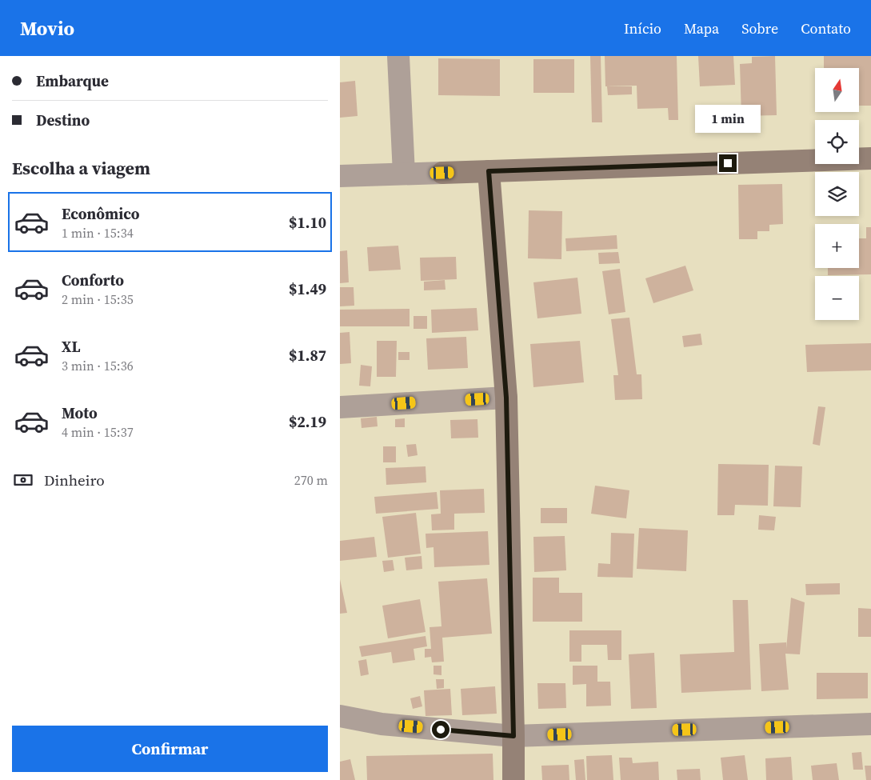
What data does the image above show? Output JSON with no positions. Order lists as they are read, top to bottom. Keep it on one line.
{"north":"top","page":{"header":"Movio","nav":["Início","Mapa","Sobre","Contato"],"banner":["Embarque","Destino"],"map_buttons":["+","−"],"bubble":"1 min","heading":"Escolha a viagem","list":[{"name":"Econômico","note":"1 min · 15:34","value":"$1.10"},{"name":"Conforto","note":"2 min · 15:35","value":"$1.49"},{"name":"XL","note":"3 min · 15:36","value":"$1.87"},{"name":"Moto","note":"4 min · 15:37","value":"$2.19"}],"pay":["Dinheiro","270 m"],"buttons":"Confirmar"}}
